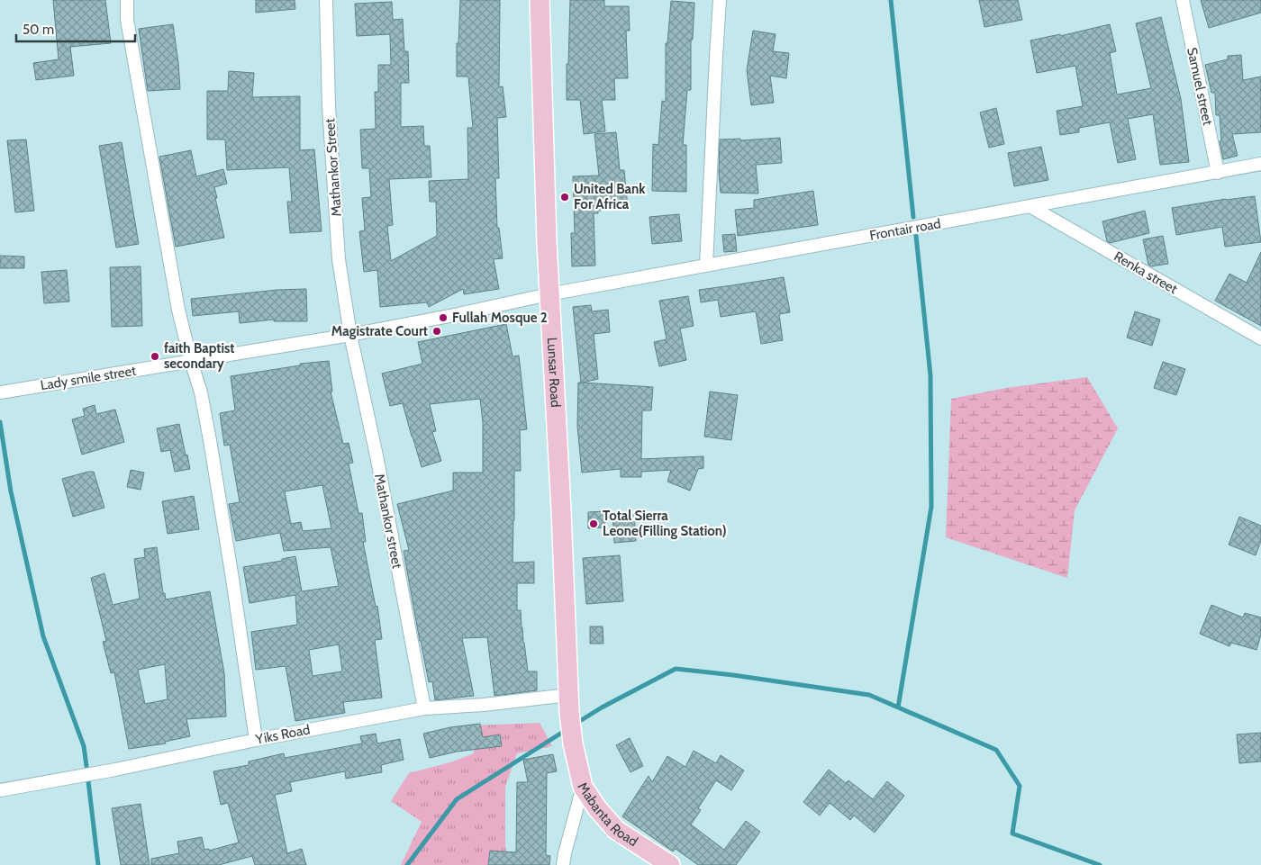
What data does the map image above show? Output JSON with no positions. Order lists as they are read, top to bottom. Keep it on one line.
{"streets":{"main road":["Lunsar Road","Mabanta Road"],"street":["Samuel street","Mathankor Street","Frontair road","Renka street","Lady smile street","Mathankor street","Yiks Road"]},"crossings":[["Samuel street","Frontair road"],["Mathankor Street","Lady smile street"],["Mathankor Street","Mathankor street"],["Frontair road","Renka street"],["Frontair road","Lunsar Road"],["Frontair road","Lady smile street"],["Lunsar Road","Lady smile street"],["Lunsar Road","Yiks Road"],["Lunsar Road","Mabanta Road"],["Lady smile street","Mathankor street"],["Mathankor street","Yiks Road"]],"places":["United Bank For Africa","Fullah Mosque 2","Magistrate Court","faith Baptist secondary","Total Sierra Leone(Filling Station)"],"scale_bar":"50 m"}
